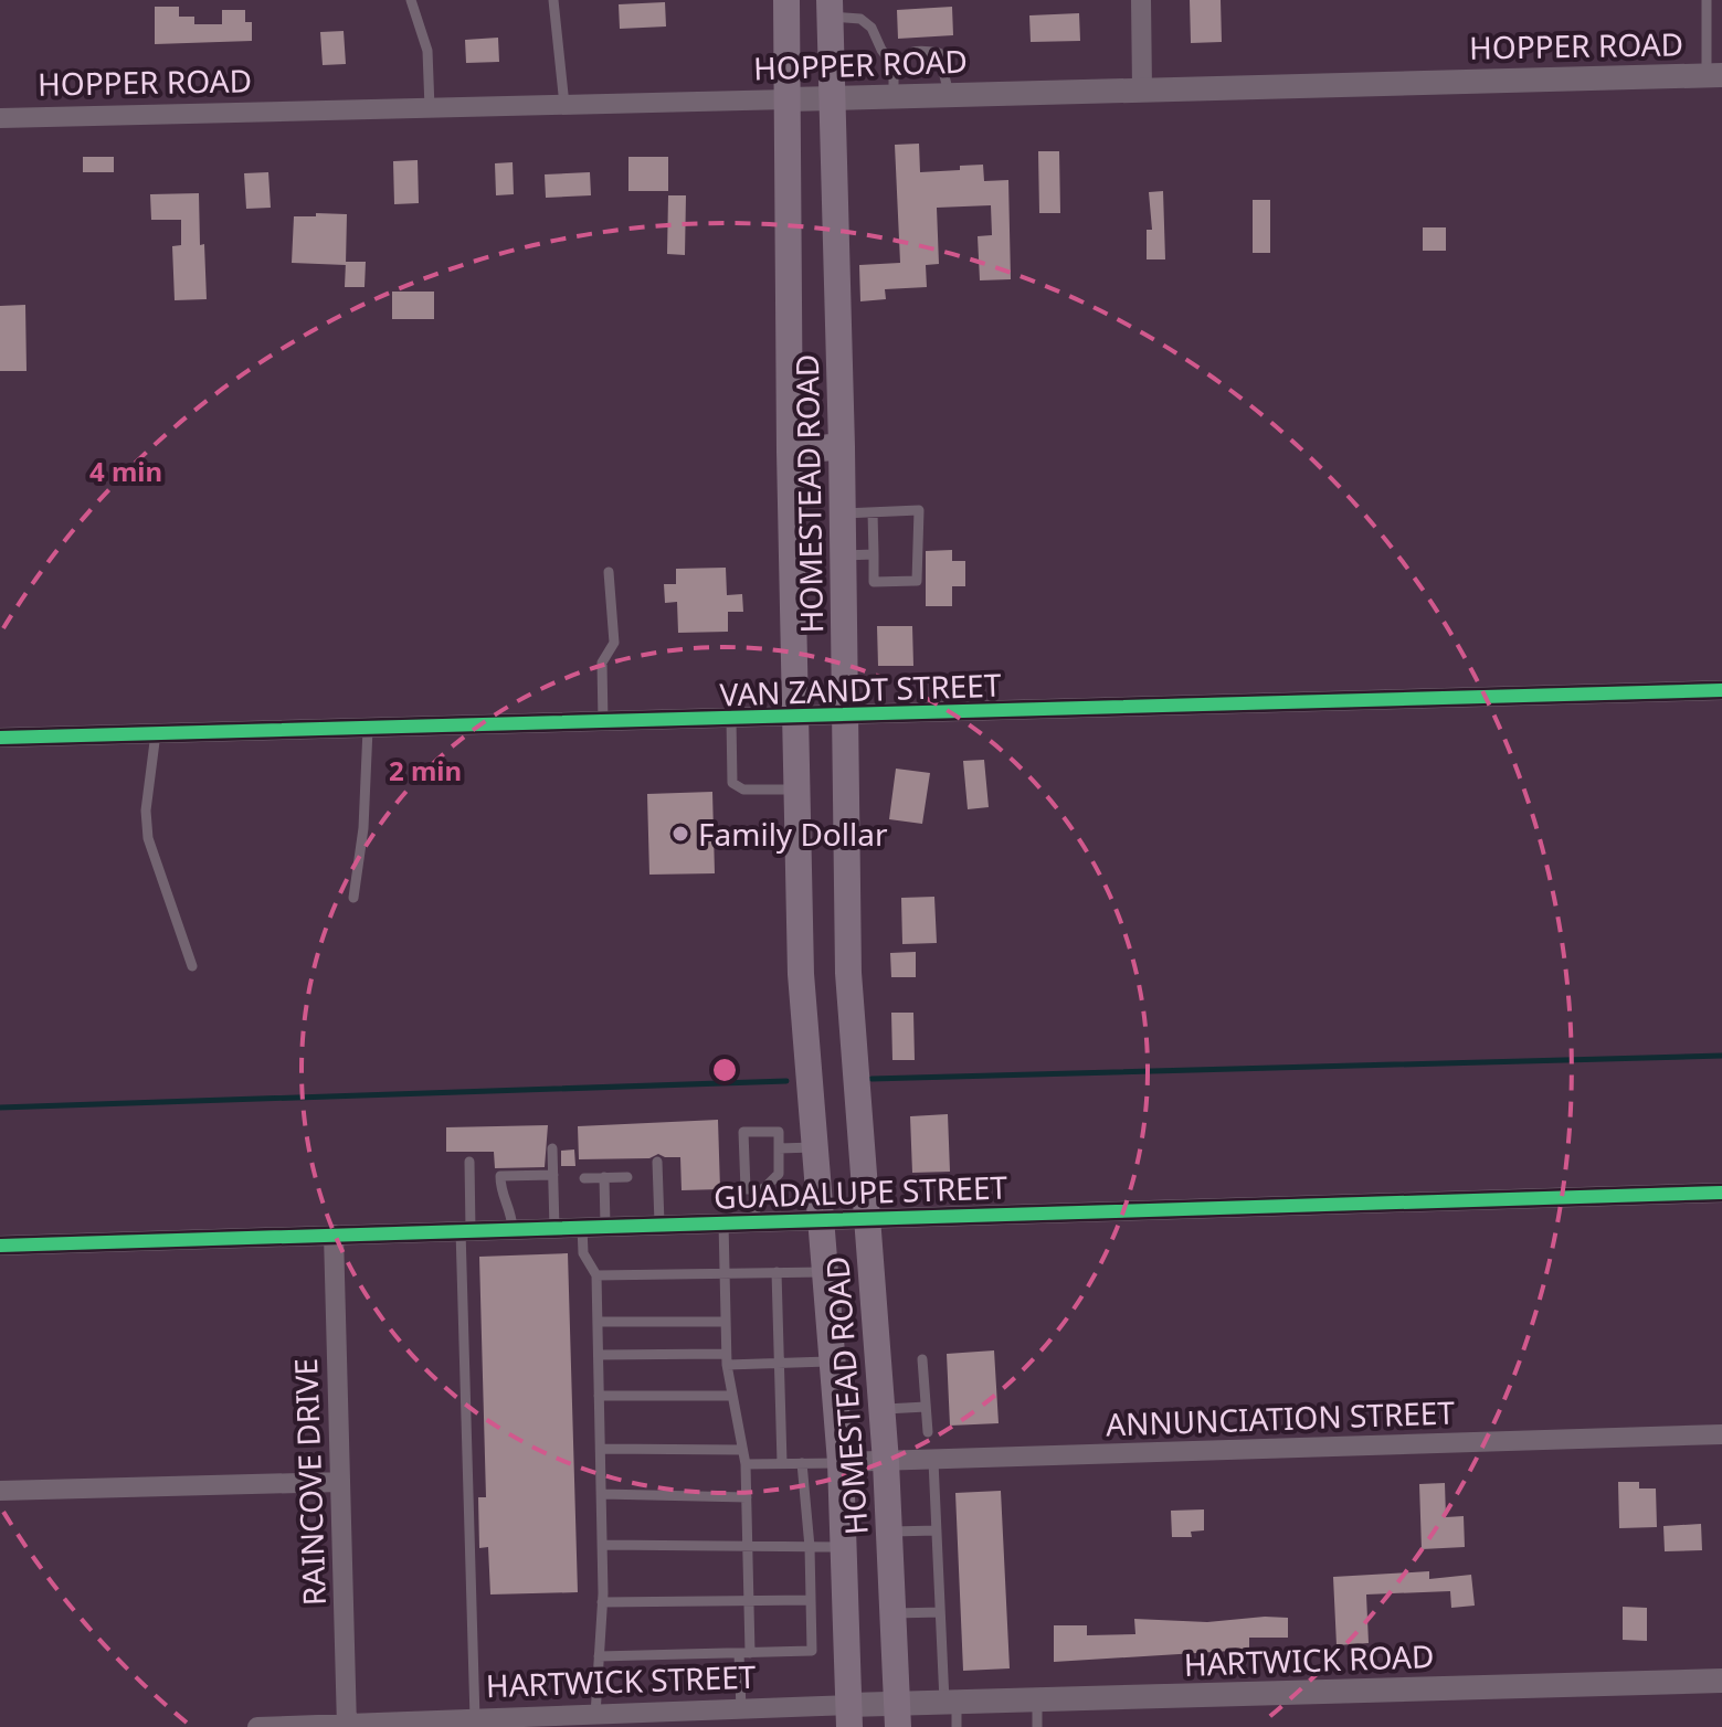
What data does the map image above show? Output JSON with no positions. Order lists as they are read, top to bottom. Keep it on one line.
{"streets":{"main road":["HOMESTEAD ROAD"],"street":["HOPPER ROAD","VAN ZANDT STREET","GUADALUPE STREET","ANNUNCIATION STREET","RAINCOVE DRIVE","HARTWICK ROAD","HARTWICK STREET"]},"crossings":[["HOPPER ROAD","HOMESTEAD ROAD"],["HOMESTEAD ROAD","VAN ZANDT STREET"],["HOMESTEAD ROAD","GUADALUPE STREET"],["HOMESTEAD ROAD","ANNUNCIATION STREET"],["HOMESTEAD ROAD","HARTWICK ROAD"],["HOMESTEAD ROAD","HARTWICK STREET"],["GUADALUPE STREET","RAINCOVE DRIVE"],["RAINCOVE DRIVE","HARTWICK STREET"],["HARTWICK ROAD","HARTWICK STREET"]],"places":["Family Dollar"],"rings":["4 min","2 min"]}
